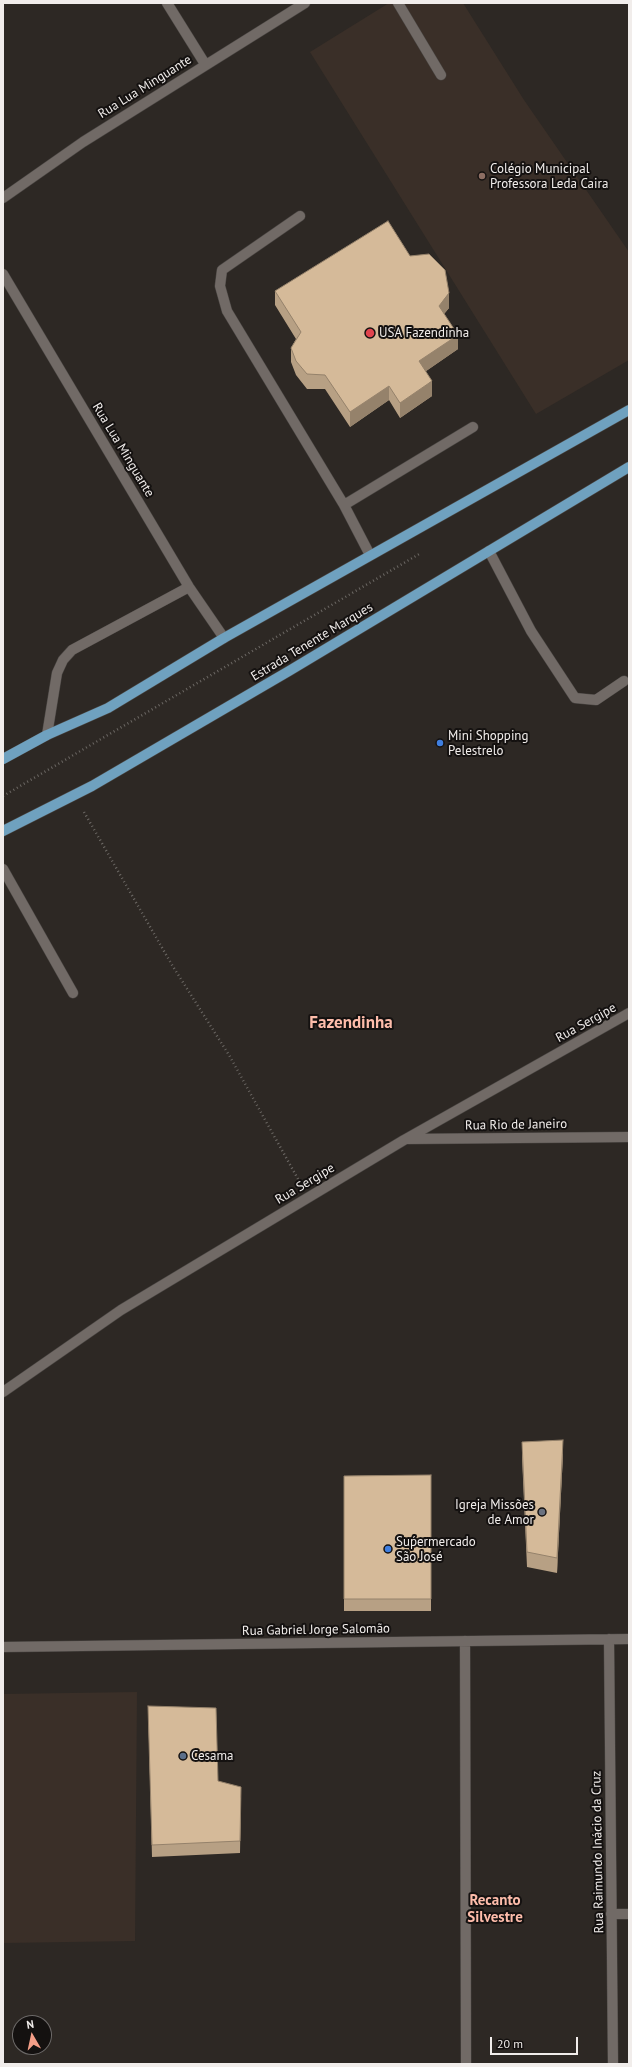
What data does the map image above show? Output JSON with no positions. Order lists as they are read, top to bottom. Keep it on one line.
{"streets":{"main road":["Estrada Tenente Marques"],"street":["Rua Lua Minguante","Rua Sergipe","Rua Rio de Janeiro","Rua Gabriel Jorge Salomão","Rua Raimundo Inácio da Cruz"]},"crossings":[["Rua Sergipe","Rua Rio de Janeiro"],["Rua Gabriel Jorge Salomão","Rua Raimundo Inácio da Cruz"]],"districts":["Fazendinha","Recanto Silvestre"],"places":["Colégio Municipal Professora Leda Caira","USA Fazendinha","Mini Shopping Pelestrelo","Igreja Missões de Amor","Suṕermercado São José","Cesama"],"scale_bar":"20 m","north":"top"}
